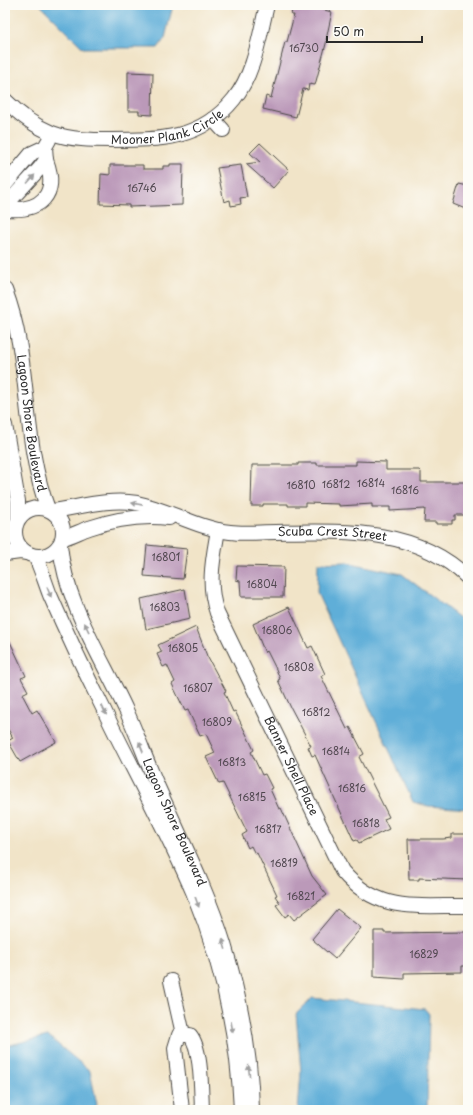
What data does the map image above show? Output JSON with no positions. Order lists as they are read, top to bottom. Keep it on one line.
{"streets":{"street":["Mooner Plank Circle","Lagoon Shore Boulevard","Scuba Crest Street","Banner Shell Place"]},"crossings":[["Lagoon Shore Boulevard","Scuba Crest Street"],["Scuba Crest Street","Banner Shell Place"]],"house_numbers":["16730","16746","16814","16812","16810","16816","16801","16804","16803","16806","16805","16808","16807","16812","16809","16814","16813","16816","16815","16818","16817","16819","16821","16829"],"scale_bar":"50 m"}
